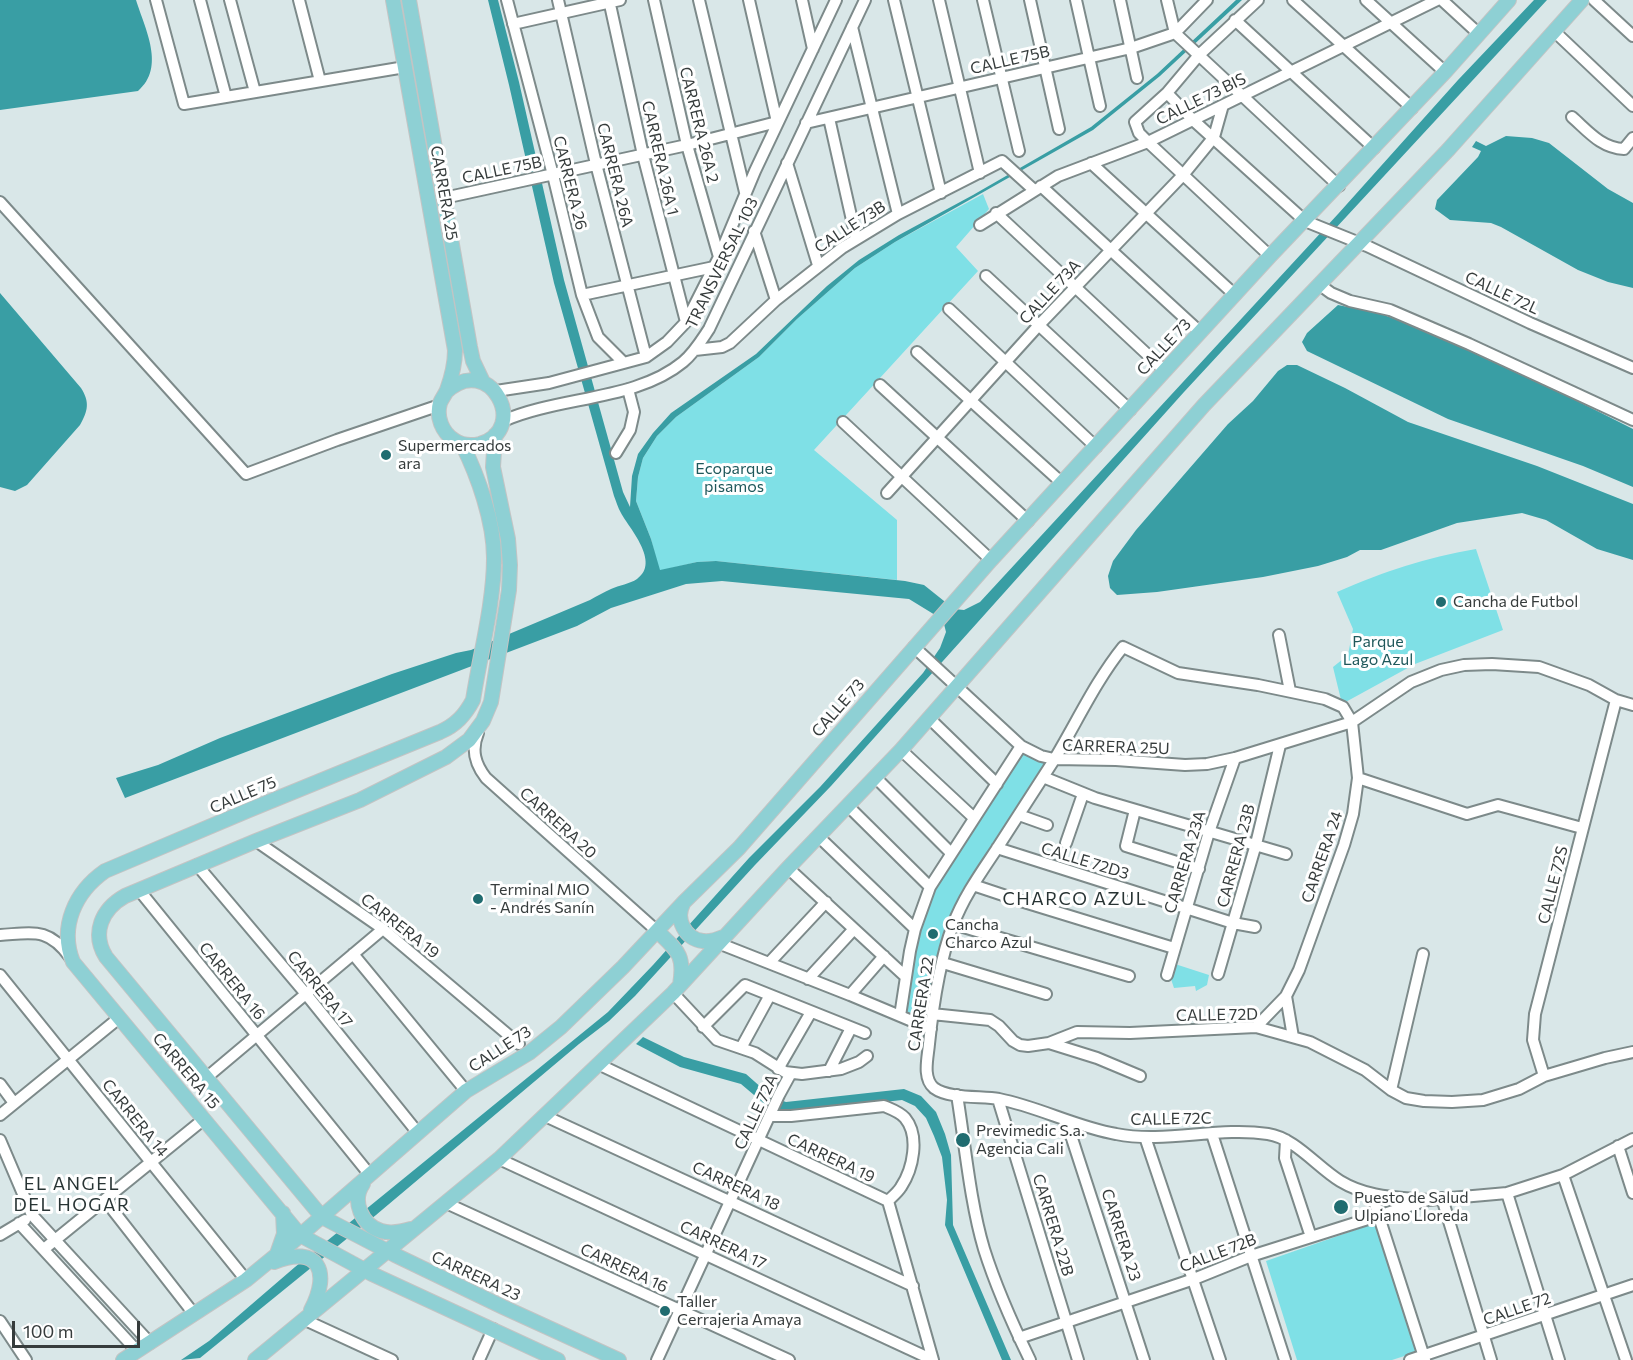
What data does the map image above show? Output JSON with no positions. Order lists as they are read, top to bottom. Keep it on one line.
{"streets":{"main road":["CARRERA 25","CALLE 73","CALLE 75","CARRERA 15","CARRERA 23"],"street":["CALLE 75B","CALLE 73 BIS","CARRERA 26A 2","CARRERA 26A 1","CARRERA 26A","CARRERA 26","CALLE 73B","TRANSVERSAL 103","CALLE 73A","CALLE 72L","CARRERA 25U","CARRERA 20","CARRERA 23B","CARRERA 24","CALLE 72D3","CARRERA 23A","CALLE 72S","CARRERA 19","CARRERA 16","CARRERA 17","CARRERA 22","CALLE 72D","CALLE 72A","CARRERA 14","CALLE 72C","CARRERA 18","CARRERA 22B","CALLE 72B","CALLE 72"]},"crossings":[["CALLE 75B","CARRERA 26A 2"],["CALLE 75B","CARRERA 26A 1"],["CALLE 75B","CARRERA 26A"],["CALLE 75B","CARRERA 26"],["CALLE 75B","CARRERA 25"],["CALLE 75B","TRANSVERSAL 103"],["CALLE 73 BIS","CALLE 73B"],["CALLE 73 BIS","CALLE 73A"],["CARRERA 26A 2","TRANSVERSAL 103"],["CARRERA 26A 1","TRANSVERSAL 103"],["CARRERA 26A","TRANSVERSAL 103"],["CARRERA 26","TRANSVERSAL 103"],["CARRERA 25","TRANSVERSAL 103"],["CARRERA 25","CALLE 75"],["CALLE 73B","TRANSVERSAL 103"],["TRANSVERSAL 103","CALLE 75"],["CALLE 72L","CALLE 73"],["CALLE 73","CARRERA 25U"],["CALLE 73","CARRERA 20"],["CALLE 73","CARRERA 16"],["CALLE 73","CARRERA 17"],["CALLE 73","CARRERA 15"],["CALLE 73","CARRERA 14"],["CALLE 73","CARRERA 23"],["CARRERA 25U","CARRERA 23B"],["CARRERA 25U","CARRERA 24"],["CARRERA 25U","CARRERA 23A"],["CARRERA 25U","CALLE 72S"],["CARRERA 25U","CARRERA 22"],["CALLE 75","CARRERA 15"],["CARRERA 23B","CALLE 72D3"],["CARRERA 24","CALLE 72D"],["CALLE 72D3","CARRERA 23A"],["CALLE 72D3","CARRERA 22"],["CALLE 72S","CALLE 72D"],["CARRERA 19","CALLE 72A"],["CARRERA 16","CARRERA 15"],["CARRERA 16","CALLE 72A"],["CARRERA 17","CALLE 72A"],["CARRERA 22","CALLE 72D"],["CARRERA 22","CALLE 72C"],["CARRERA 15","CARRERA 23"],["CALLE 72A","CARRERA 18"],["CALLE 72C","CARRERA 22B"],["CALLE 72C","CARRERA 23"],["CALLE 72C","CALLE 72B"],["CARRERA 22B","CALLE 72B"],["CARRERA 23","CALLE 72B"]],"districts":["CHARCO AZUL","EL ANGEL DEL HOGAR"],"parks":["Ecoparque pisamos","Parque Lago Azul"],"places":["Supermercados ara","Cancha de Futbol","Terminal MIO - Andrés Sanín","Cancha Charco Azul","Previmedic S.a. Agencia Cali","Puesto de Salud Ulpiano Lloreda","Taller Cerrajeria Amaya"],"scale_bar":"100 m"}
